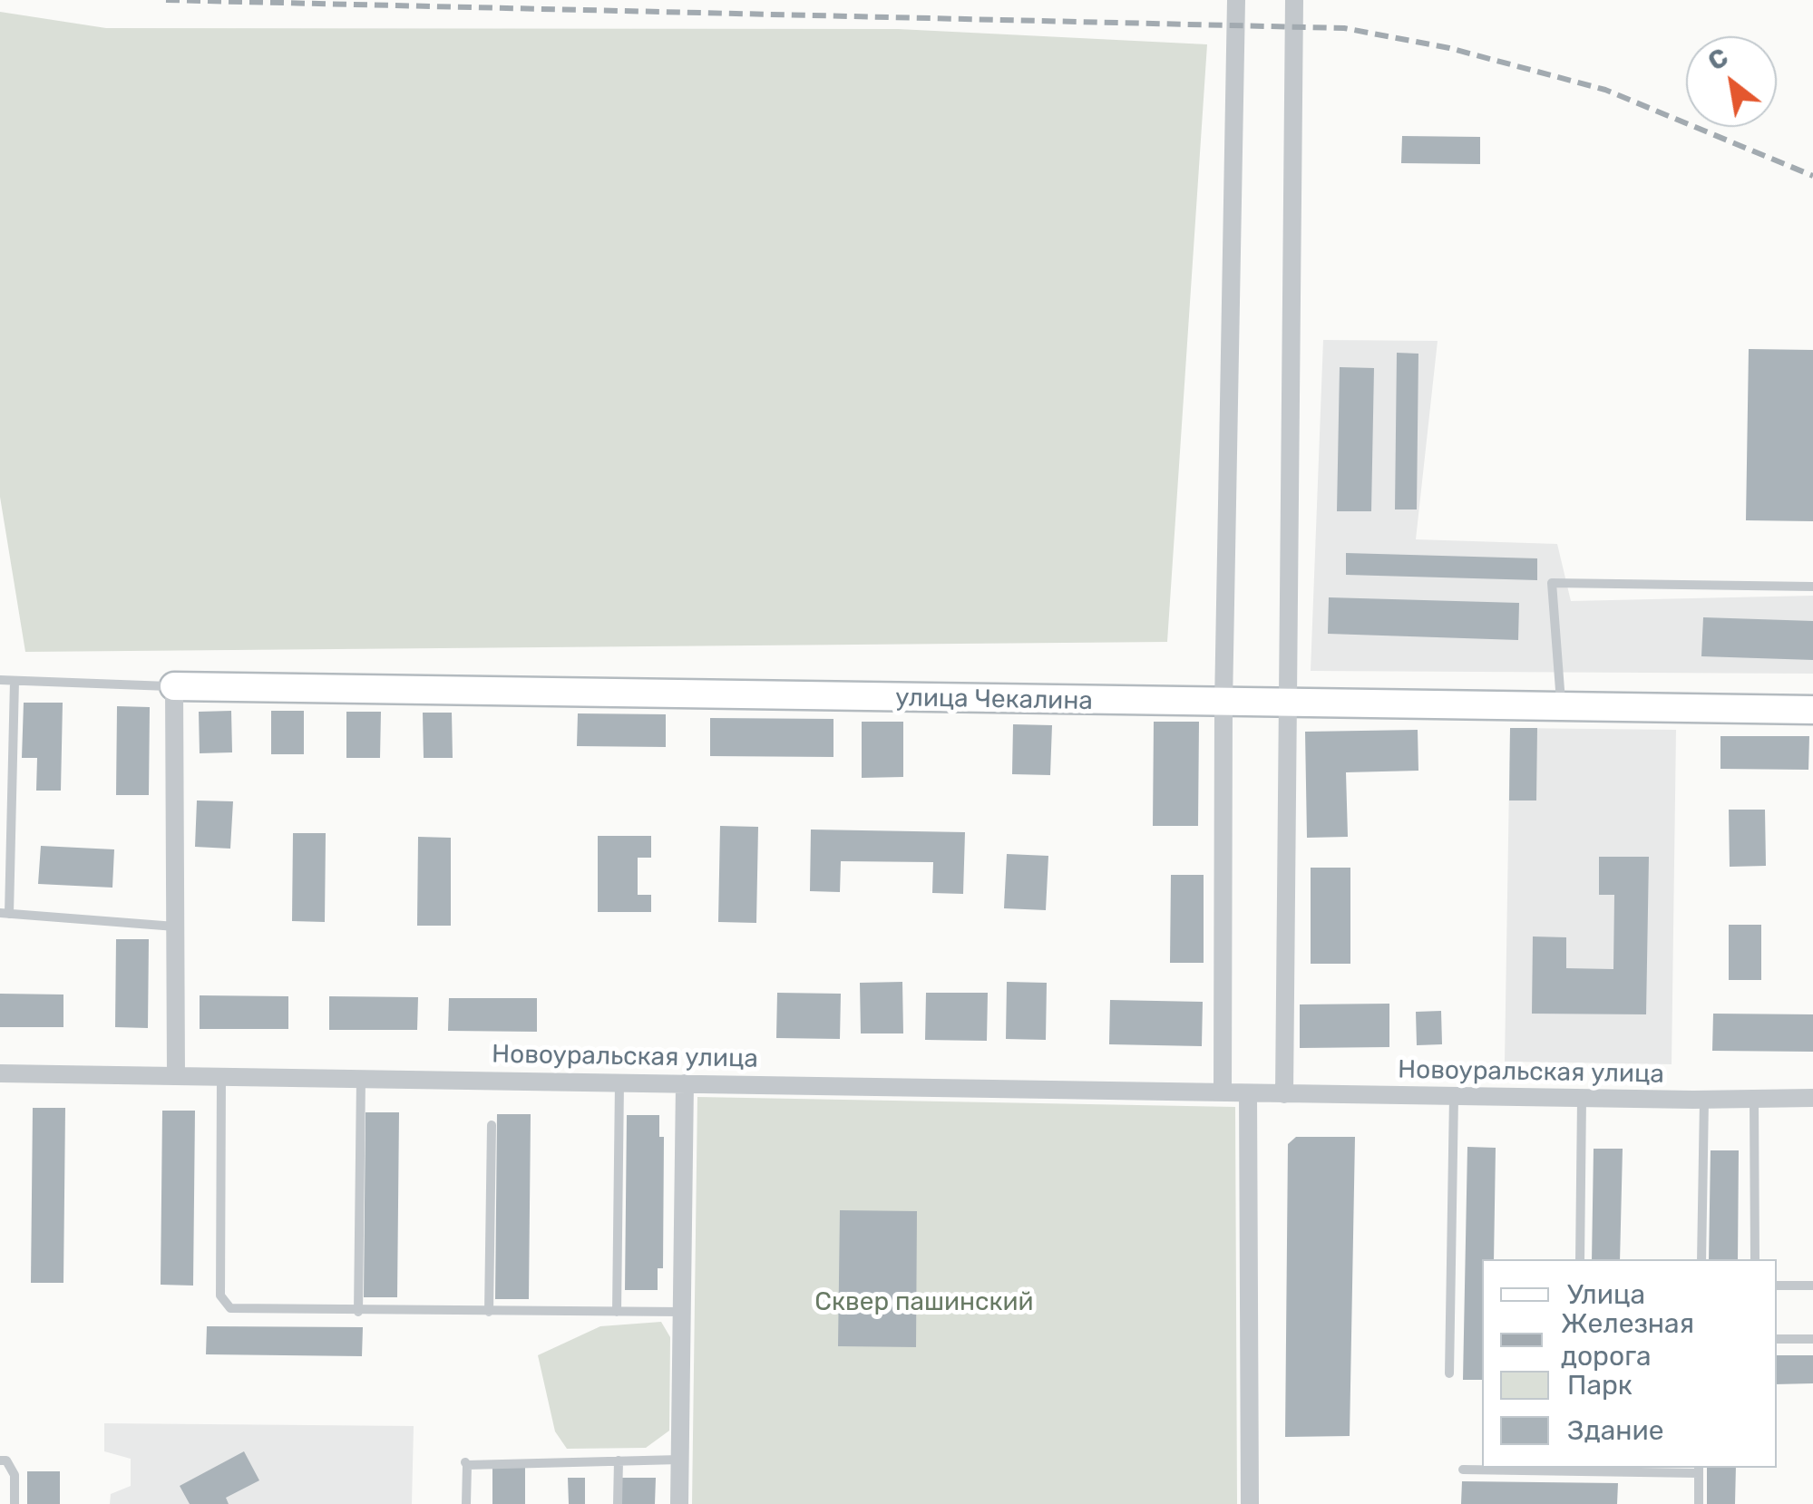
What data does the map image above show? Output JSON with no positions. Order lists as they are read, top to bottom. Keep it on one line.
{"streets":{"main road":["улица Чекалина"],"street":["Новоуральская улица"]},"parks":["Сквер пашинский"],"legend":["Улица","Железная дорога","Парк","Здание"],"north":"top left"}
